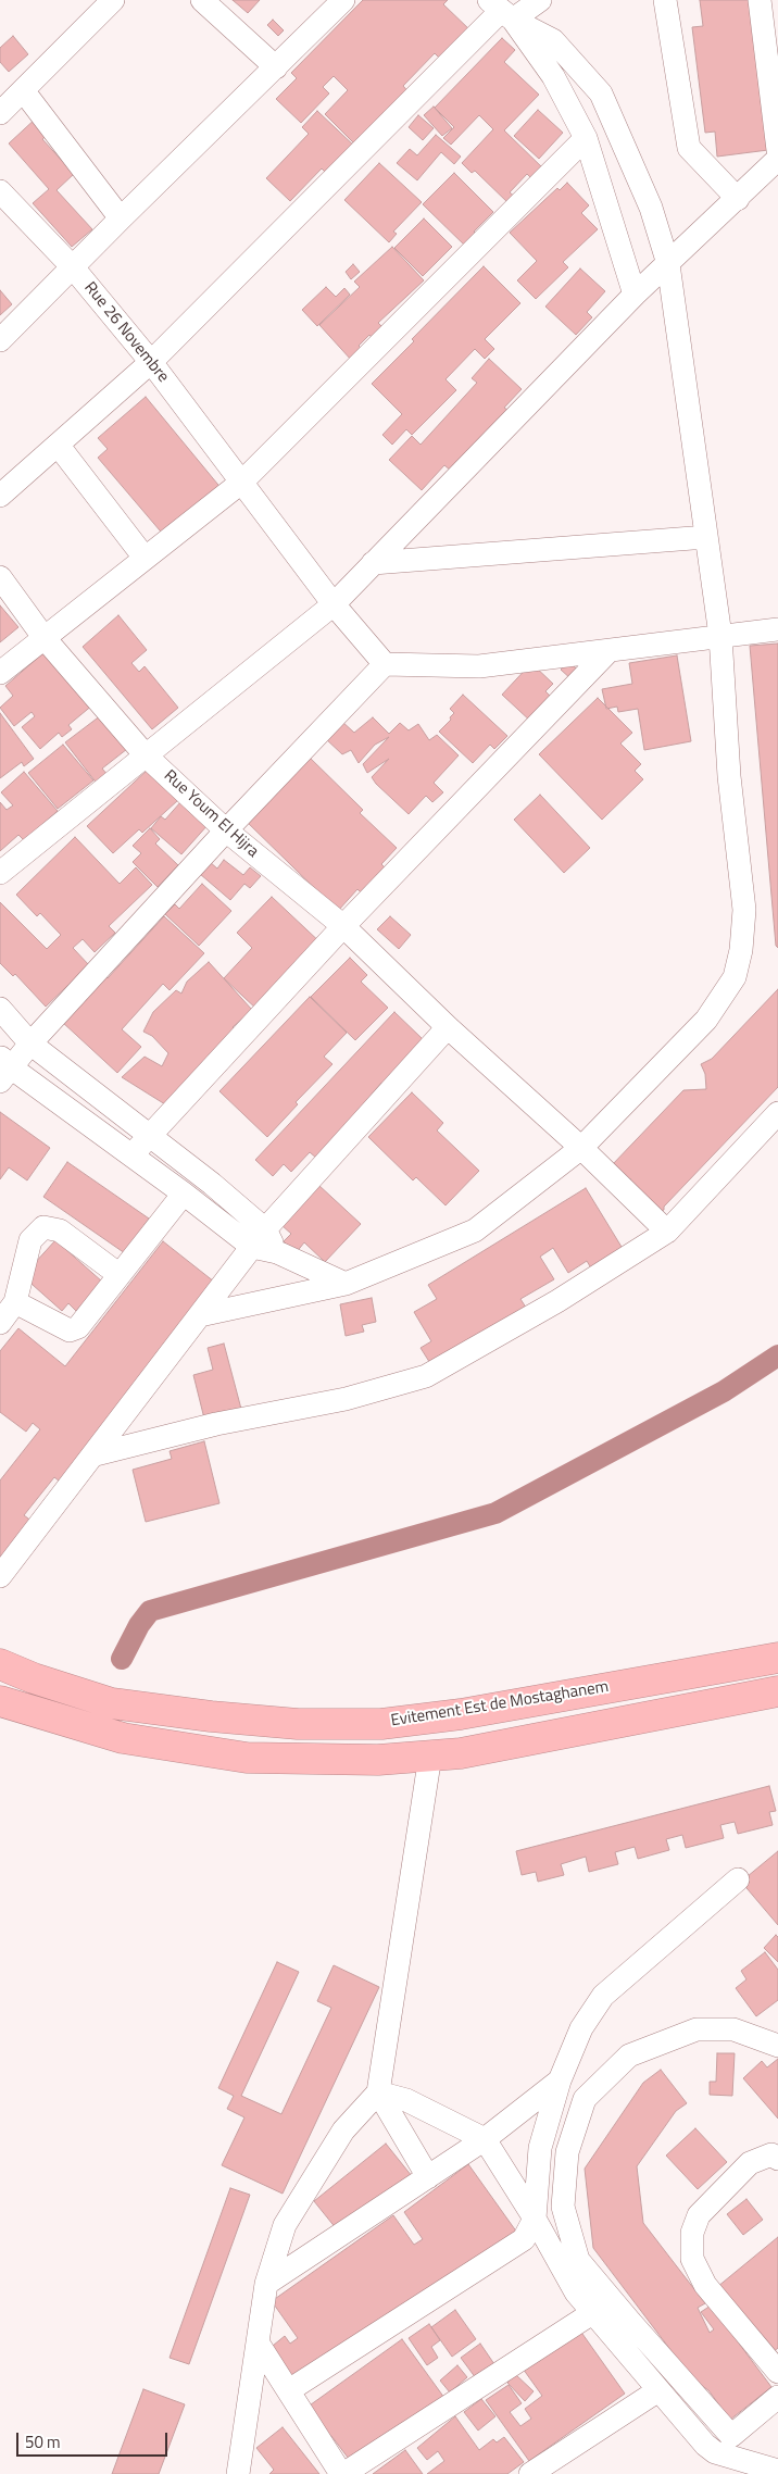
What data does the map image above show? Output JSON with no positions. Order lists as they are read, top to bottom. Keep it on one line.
{"streets":{"highway":["Evitement Est de Mostaghanem"],"street":["Rue 26 Novembre","Rue Youm El Hijra"]},"scale_bar":"50 m"}
